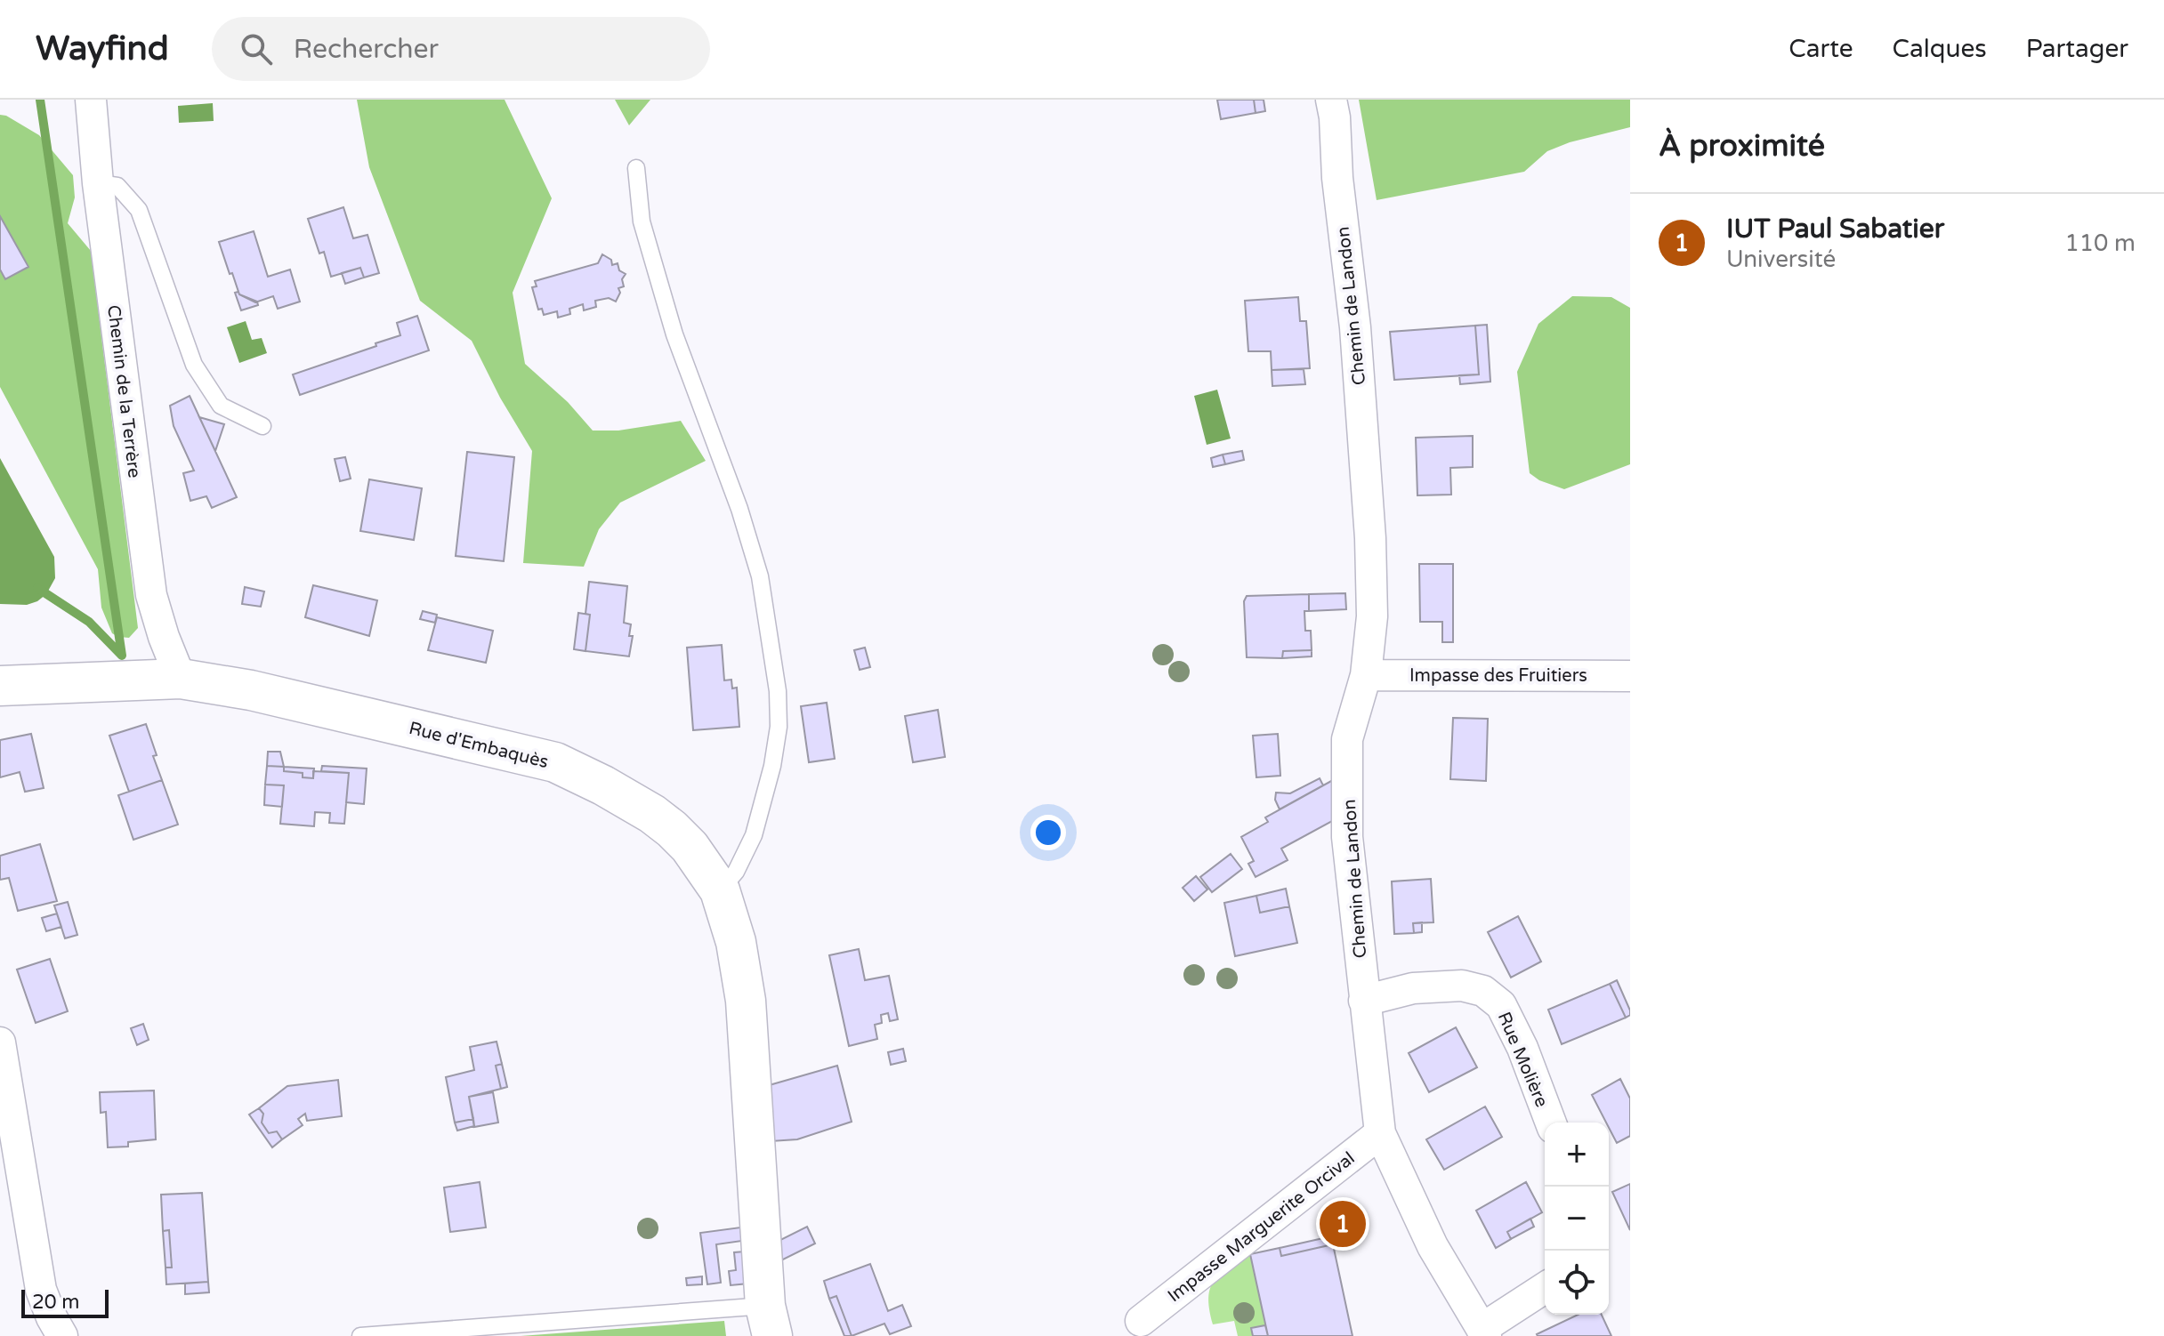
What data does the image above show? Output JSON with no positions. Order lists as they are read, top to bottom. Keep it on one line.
{"streets":{"street":["Chemin de Landon","Chemin de la Terrère","Impasse des Fruitiers","Rue d'Embaquès","Rue Molière","Impasse Marguerite Orcival"]},"crossings":[["Chemin de Landon","Impasse des Fruitiers"],["Chemin de Landon","Rue Molière"],["Chemin de Landon","Impasse Marguerite Orcival"],["Chemin de la Terrère","Rue d'Embaquès"]],"scale_bar":"20 m","page":{"header":"Wayfind","search":"Rechercher","nav":["Carte","Calques","Partager"],"heading":"À proximité","list":[{"mark":"1","name":"IUT Paul Sabatier","note":"Université","value":"110 m"}],"map_buttons":["+","−"],"pins":"1","scale":"20 m"}}
